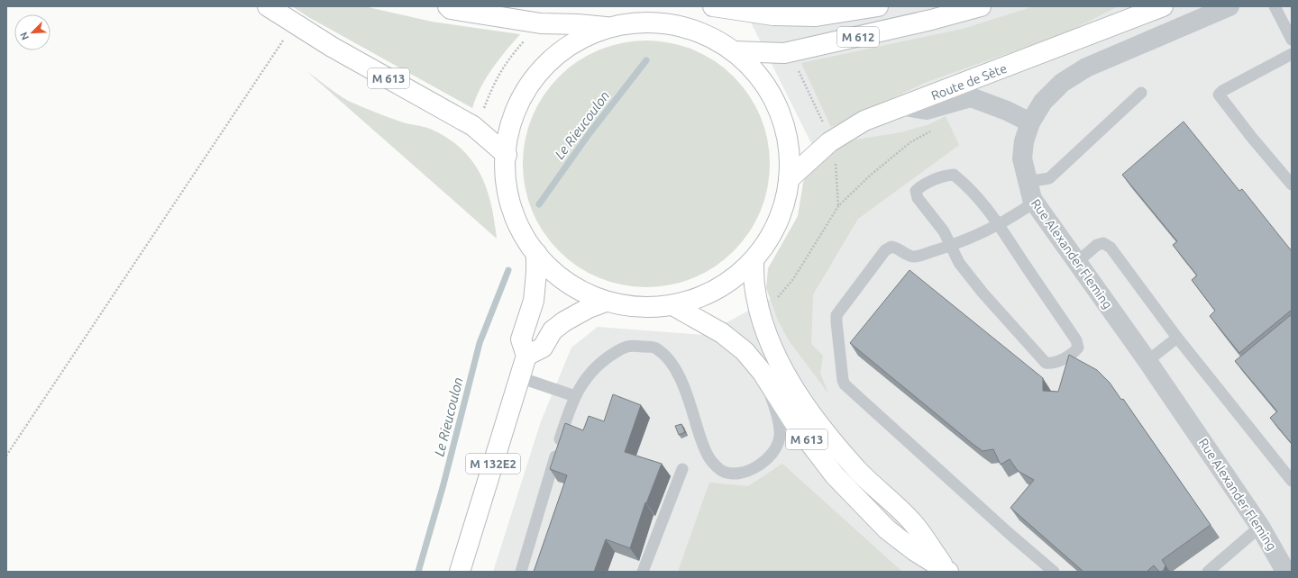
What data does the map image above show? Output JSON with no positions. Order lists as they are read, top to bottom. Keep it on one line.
{"streets":{"main road":["M 612","M 613","Route de Sète","M 132E2"],"street":["Rue Alexander Fleming"]},"water":["Le Rieucoulon"],"north":"bottom left"}
